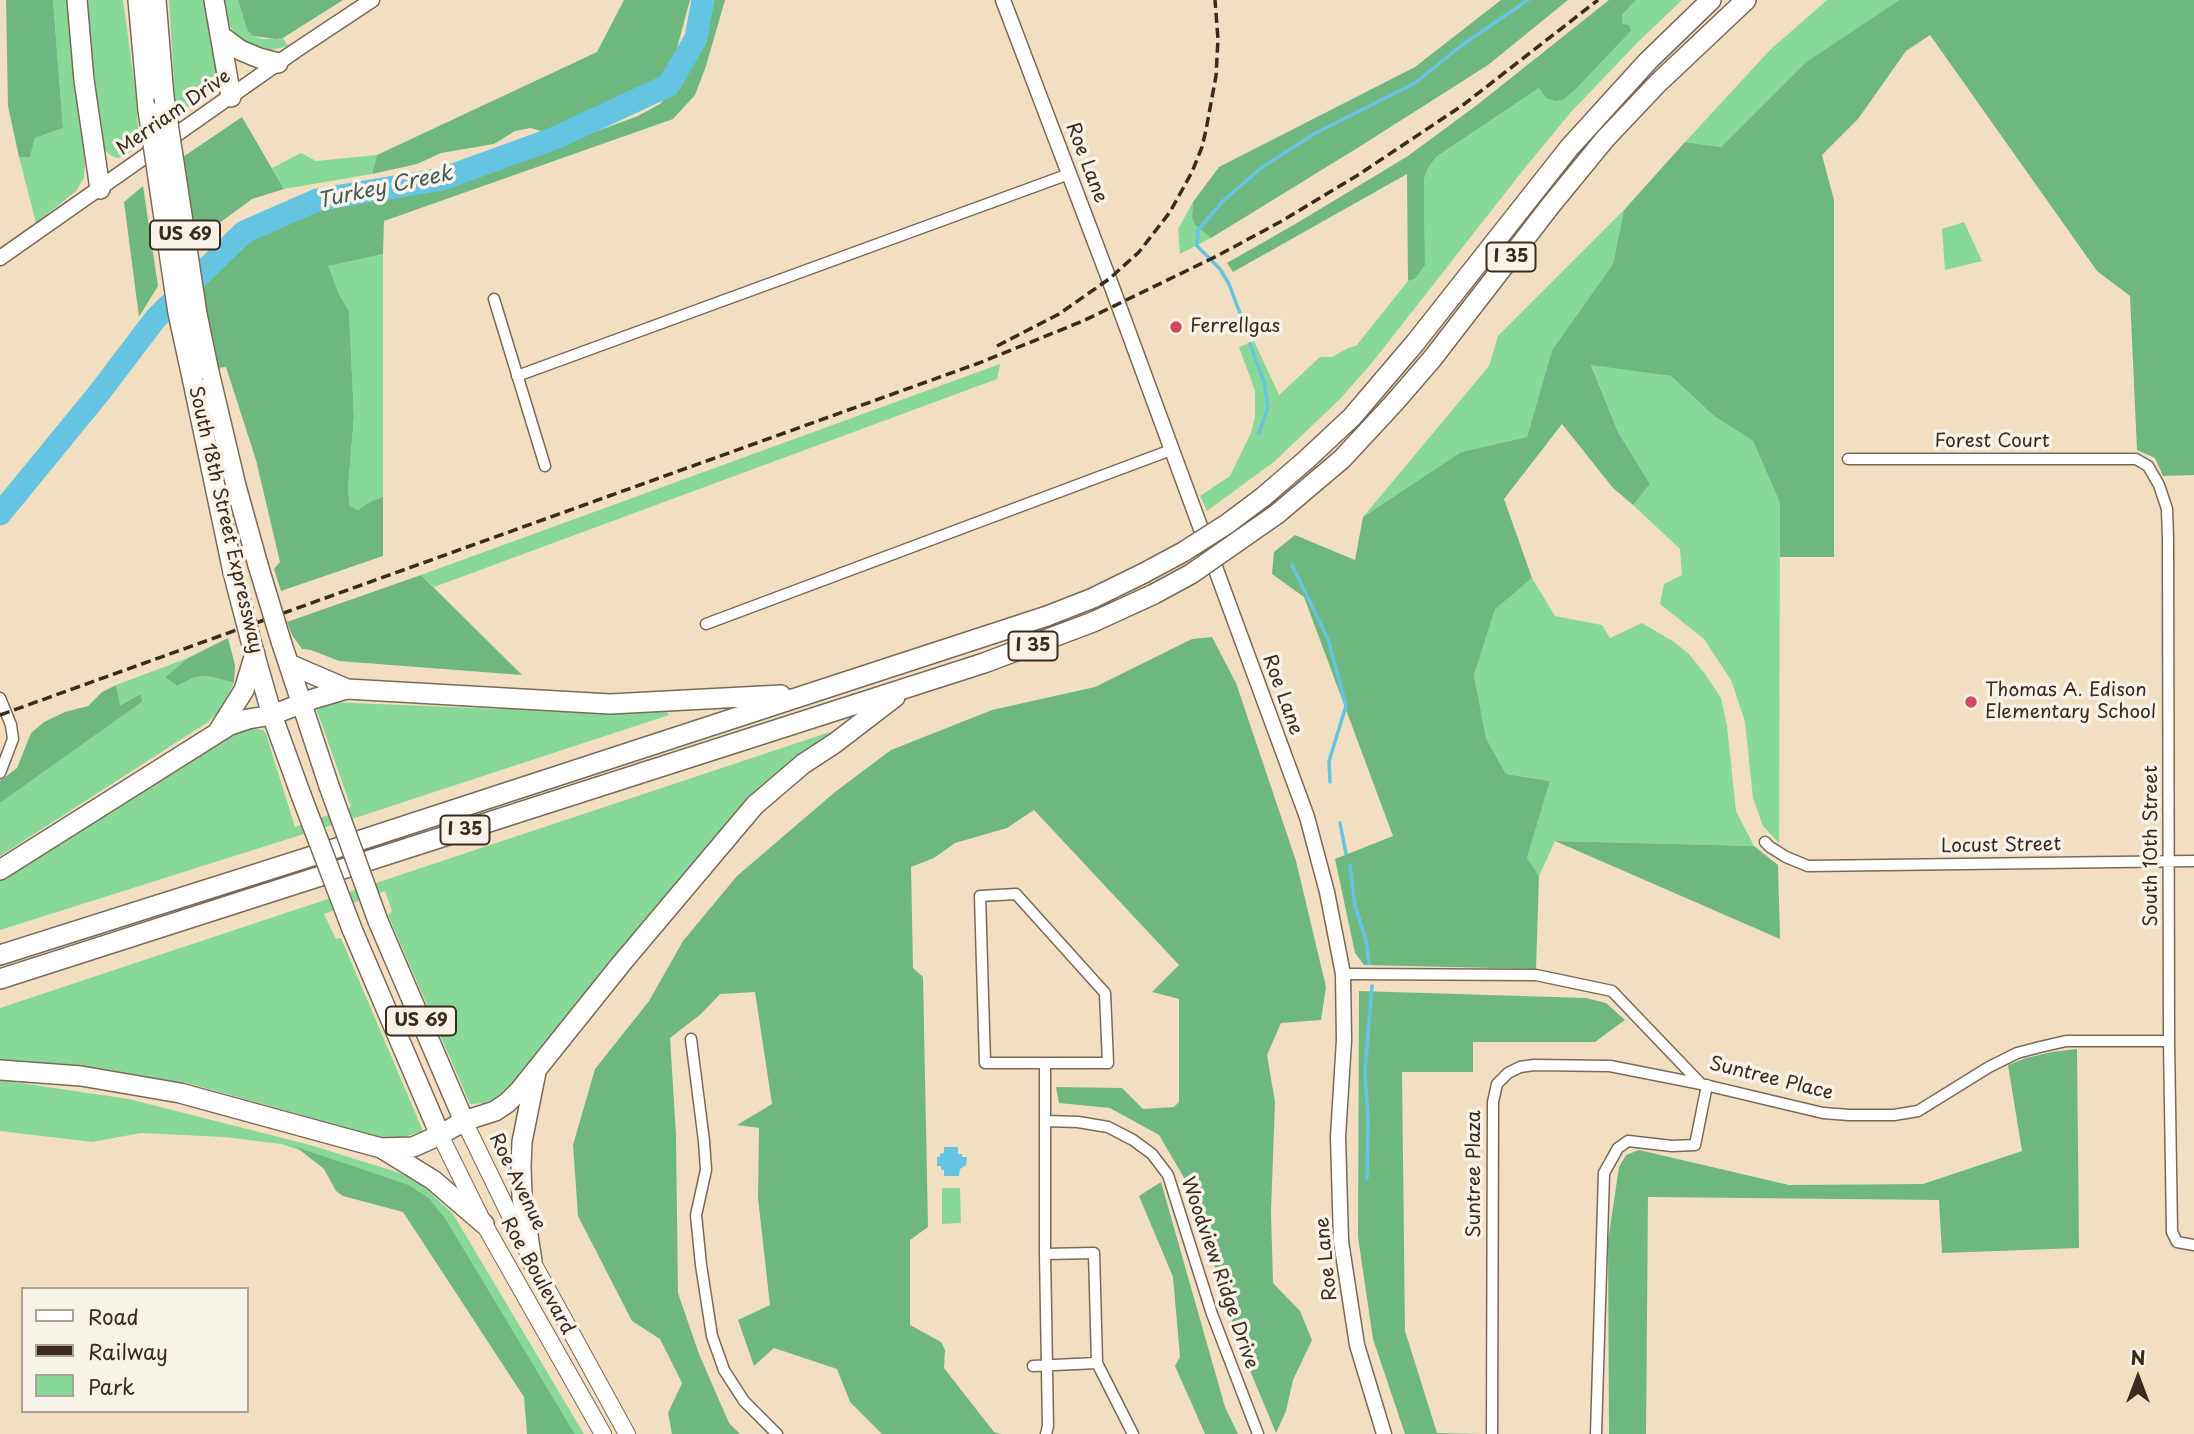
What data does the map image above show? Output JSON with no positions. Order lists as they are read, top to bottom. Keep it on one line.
{"streets":{"highway":["US 69","I 35","South 18th Street Expressway"],"main road":["Roe Avenue","Roe Boulevard"],"street":["Merriam Drive","Roe Lane","Forest Court","Locust Street","South 10th Street","Suntree Place","Suntree Plaza","Woodview Ridge Drive"]},"crossings":[["Roe Lane","Suntree Place"],["Forest Court","South 10th Street"],["South 18th Street Expressway","Roe Avenue"],["South 18th Street Expressway","Roe Boulevard"],["Locust Street","South 10th Street"],["South 10th Street","Suntree Place"],["Suntree Place","Suntree Plaza"],["Roe Avenue","Roe Boulevard"]],"water":["Turkey Creek"],"places":["Ferrellgas","Thomas A. Edison Elementary School"],"legend":["Road","Railway","Park"],"north":"top"}
